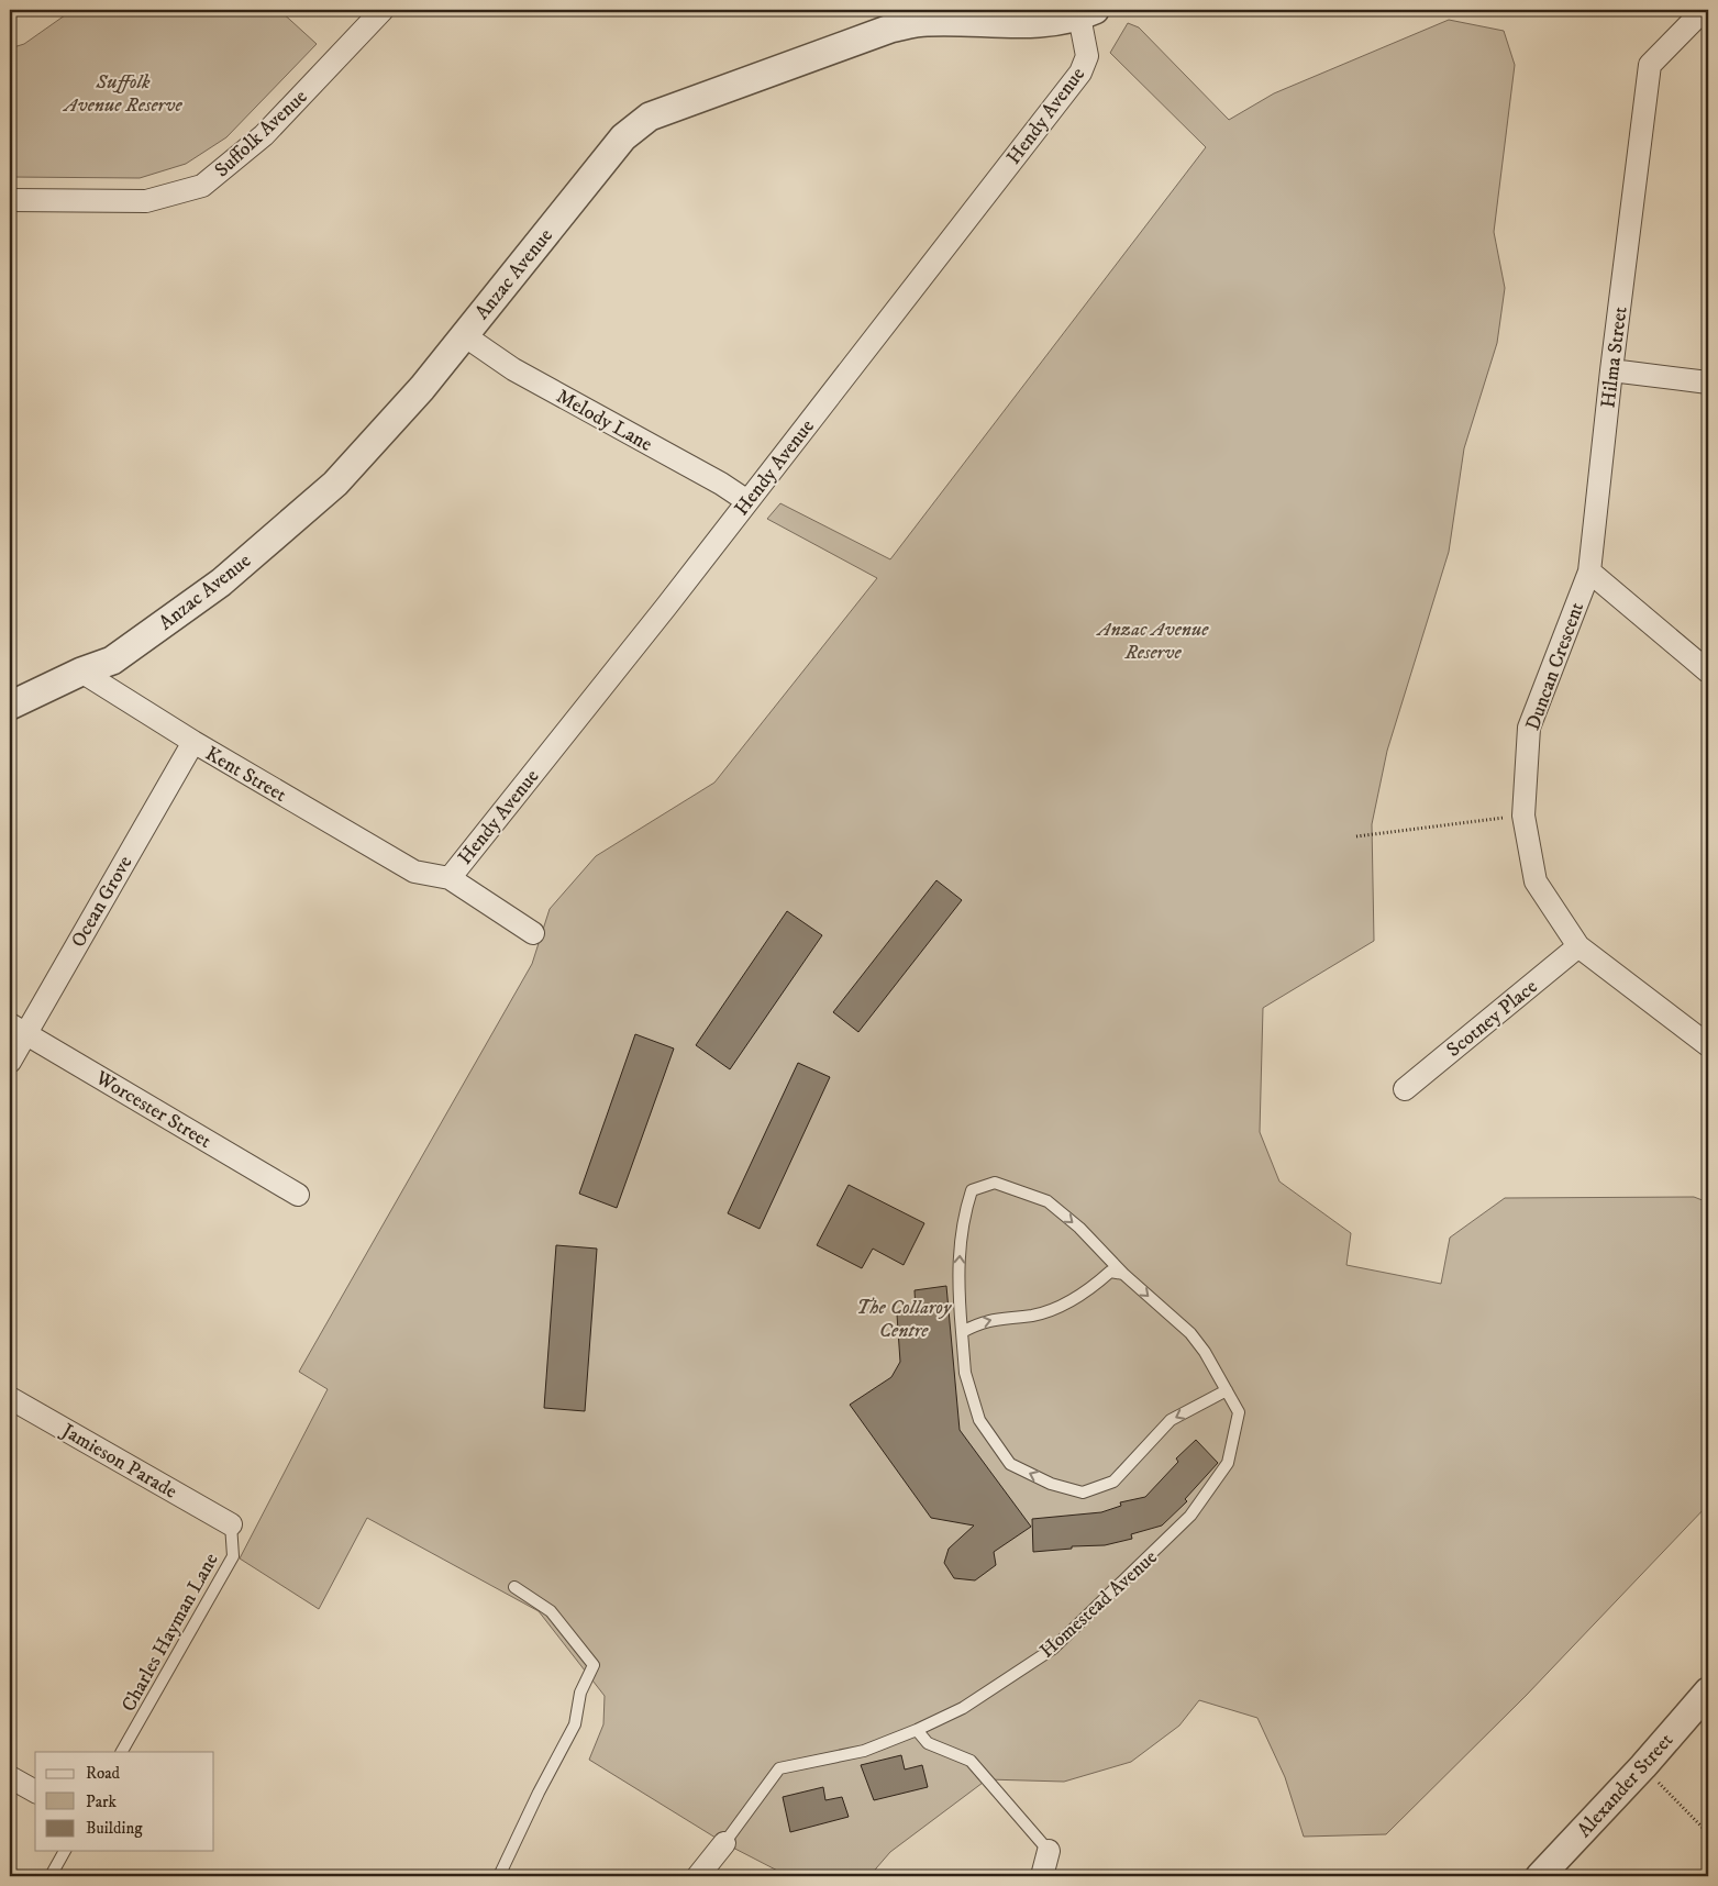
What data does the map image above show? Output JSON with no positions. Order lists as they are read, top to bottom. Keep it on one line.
{"streets":{"street":["Hendy Avenue","Suffolk Avenue","Anzac Avenue","Hilma Street","Melody Lane","Duncan Crescent","Kent Street","Ocean Grove","Scotney Place","Worcester Street","Jamieson Parade","Homestead Avenue","Alexander Street"],"lane":["Charles Hayman Lane"]},"crossings":[["Hendy Avenue","Anzac Avenue"],["Hendy Avenue","Melody Lane"],["Hendy Avenue","Kent Street"],["Anzac Avenue","Melody Lane"],["Anzac Avenue","Kent Street"],["Hilma Street","Duncan Crescent"],["Duncan Crescent","Scotney Place"],["Kent Street","Ocean Grove"],["Ocean Grove","Worcester Street"],["Jamieson Parade","Charles Hayman Lane"]],"parks":["Suffolk Avenue Reserve","Anzac Avenue Reserve","The Collaroy Centre"],"legend":["Road","Park","Building"]}
